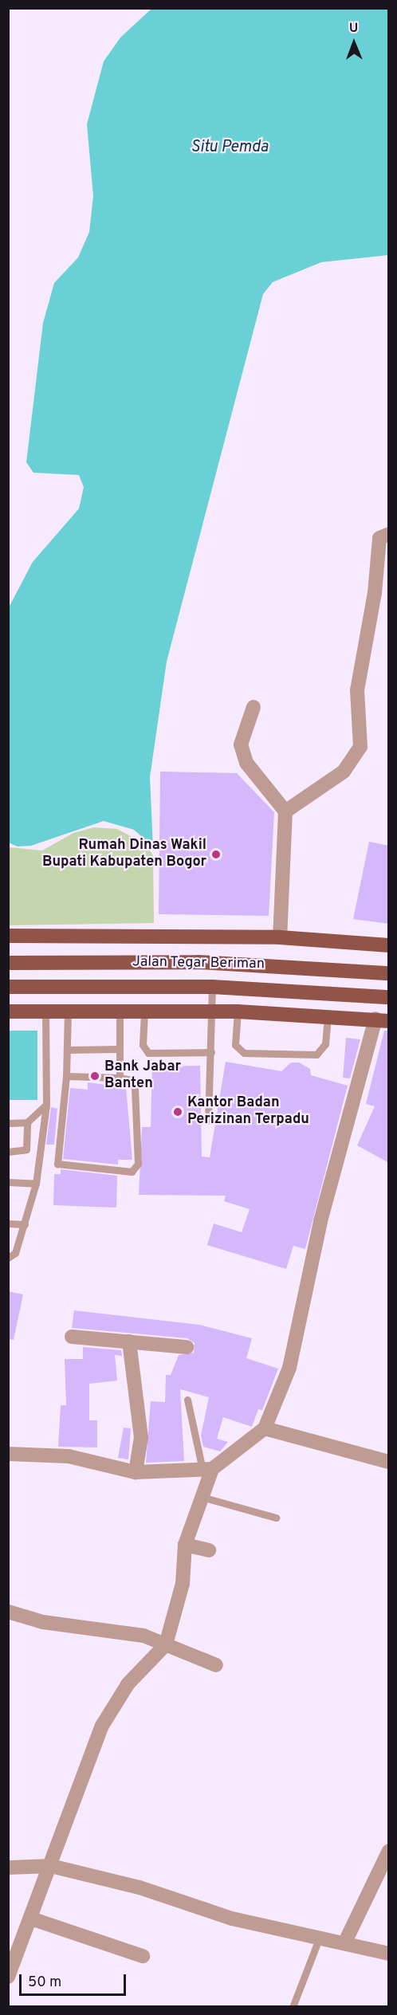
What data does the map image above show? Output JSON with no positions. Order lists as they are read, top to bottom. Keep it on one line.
{"streets":{"main road":["Jalan Tegar Beriman"]},"water":["Situ Pemda"],"places":["Rumah Dinas Wakil Bupati Kabupaten Bogor","Bank Jabar Banten","Kantor Badan Perizinan Terpadu"],"scale_bar":"50 m","north":"top"}
